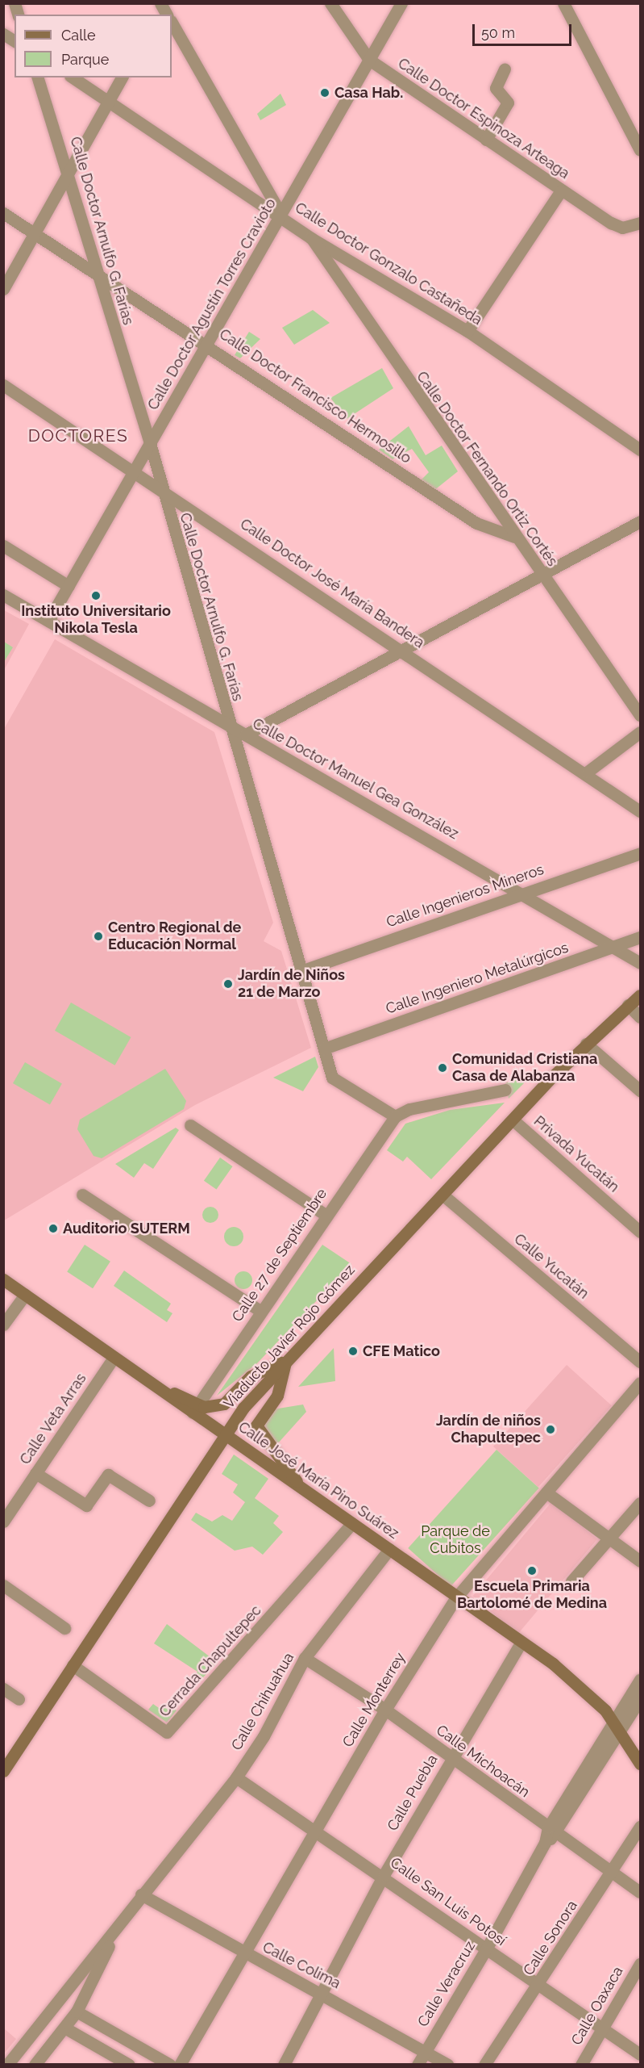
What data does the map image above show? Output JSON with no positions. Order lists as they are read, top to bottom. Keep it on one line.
{"streets":{"main road":["Viaducto Javier Rojo Gómez","Calle José María Pino Suárez"],"street":["Calle Doctor Espinoza Arteaga","Calle Doctor Arnulfo G. Farías","Calle Doctor Gonzalo Castañeda","Calle Doctor Agustín Torres Cravioto","Calle Doctor Francisco Hermosillo","Calle Doctor Fernando Ortiz Cortés","Calle Doctor José María Bandera","Calle Doctor Manuel Gea González","Calle Ingenieros Mineros","Calle Ingeniero Metalúrgicos","Privada Yucatán","Calle 27 de Septiembre","Calle Yucatán","Calle Veta Arras","Cerrada Chapultepec","Calle Monterrey","Calle Chihuahua","Calle Michoacán","Calle Puebla","Calle San Luis Potosí","Calle Sonora","Calle Colima","Calle Veracruz","Calle Oaxaca"]},"crossings":[["Calle Doctor Espinoza Arteaga","Calle Doctor Agustín Torres Cravioto"],["Calle Doctor Arnulfo G. Farías","Calle Doctor Agustín Torres Cravioto"],["Calle Doctor Arnulfo G. Farías","Calle Doctor Francisco Hermosillo"],["Calle Doctor Arnulfo G. Farías","Calle Doctor José María Bandera"],["Calle Doctor Arnulfo G. Farías","Calle Doctor Manuel Gea González"],["Calle Doctor Arnulfo G. Farías","Calle Ingenieros Mineros"],["Calle Doctor Arnulfo G. Farías","Calle Ingeniero Metalúrgicos"],["Calle Doctor Arnulfo G. Farías","Calle 27 de Septiembre"],["Calle Doctor Gonzalo Castañeda","Calle Doctor Agustín Torres Cravioto"],["Calle Doctor Gonzalo Castañeda","Calle Doctor Fernando Ortiz Cortés"],["Calle Doctor Agustín Torres Cravioto","Calle Doctor Francisco Hermosillo"],["Calle Doctor Agustín Torres Cravioto","Calle Doctor José María Bandera"],["Calle Doctor Agustín Torres Cravioto","Calle Doctor Manuel Gea González"],["Calle Doctor Francisco Hermosillo","Calle Doctor Fernando Ortiz Cortés"],["Calle Doctor Manuel Gea González","Calle Ingenieros Mineros"],["Calle Doctor Manuel Gea González","Calle Ingeniero Metalúrgicos"],["Privada Yucatán","Viaducto Javier Rojo Gómez"],["Calle 27 de Septiembre","Calle José María Pino Suárez"],["Calle Yucatán","Viaducto Javier Rojo Gómez"],["Viaducto Javier Rojo Gómez","Calle José María Pino Suárez"],["Viaducto Javier Rojo Gómez","Cerrada Chapultepec"],["Calle Veta Arras","Calle José María Pino Suárez"],["Calle José María Pino Suárez","Cerrada Chapultepec"],["Calle José María Pino Suárez","Calle Monterrey"],["Calle José María Pino Suárez","Calle Chihuahua"],["Calle José María Pino Suárez","Calle Puebla"],["Calle José María Pino Suárez","Calle Veracruz"],["Calle Monterrey","Calle Michoacán"],["Calle Monterrey","Calle San Luis Potosí"],["Calle Monterrey","Calle Colima"],["Calle Chihuahua","Calle Michoacán"],["Calle Chihuahua","Calle San Luis Potosí"],["Calle Chihuahua","Calle Colima"],["Calle Michoacán","Calle Puebla"],["Calle Michoacán","Calle Sonora"],["Calle Michoacán","Calle Veracruz"],["Calle Puebla","Calle San Luis Potosí"],["Calle Puebla","Calle Colima"],["Calle San Luis Potosí","Calle Sonora"],["Calle San Luis Potosí","Calle Veracruz"],["Calle San Luis Potosí","Calle Oaxaca"],["Calle Colima","Calle Veracruz"]],"districts":["DOCTORES"],"parks":["Parque de Cubitos"],"places":["Casa Hab.","Instituto Universitario Nikola Tesla","Centro Regional de Educación Normal","Jardín de Niños 21 de Marzo","Comunidad Cristiana Casa de Alabanza","Auditorio SUTERM","CFE Matico","Jardín de niños Chapultepec","Escuela Primaria Bartolomé de Medina"],"legend":["Calle","Parque"],"scale_bar":"50 m"}
